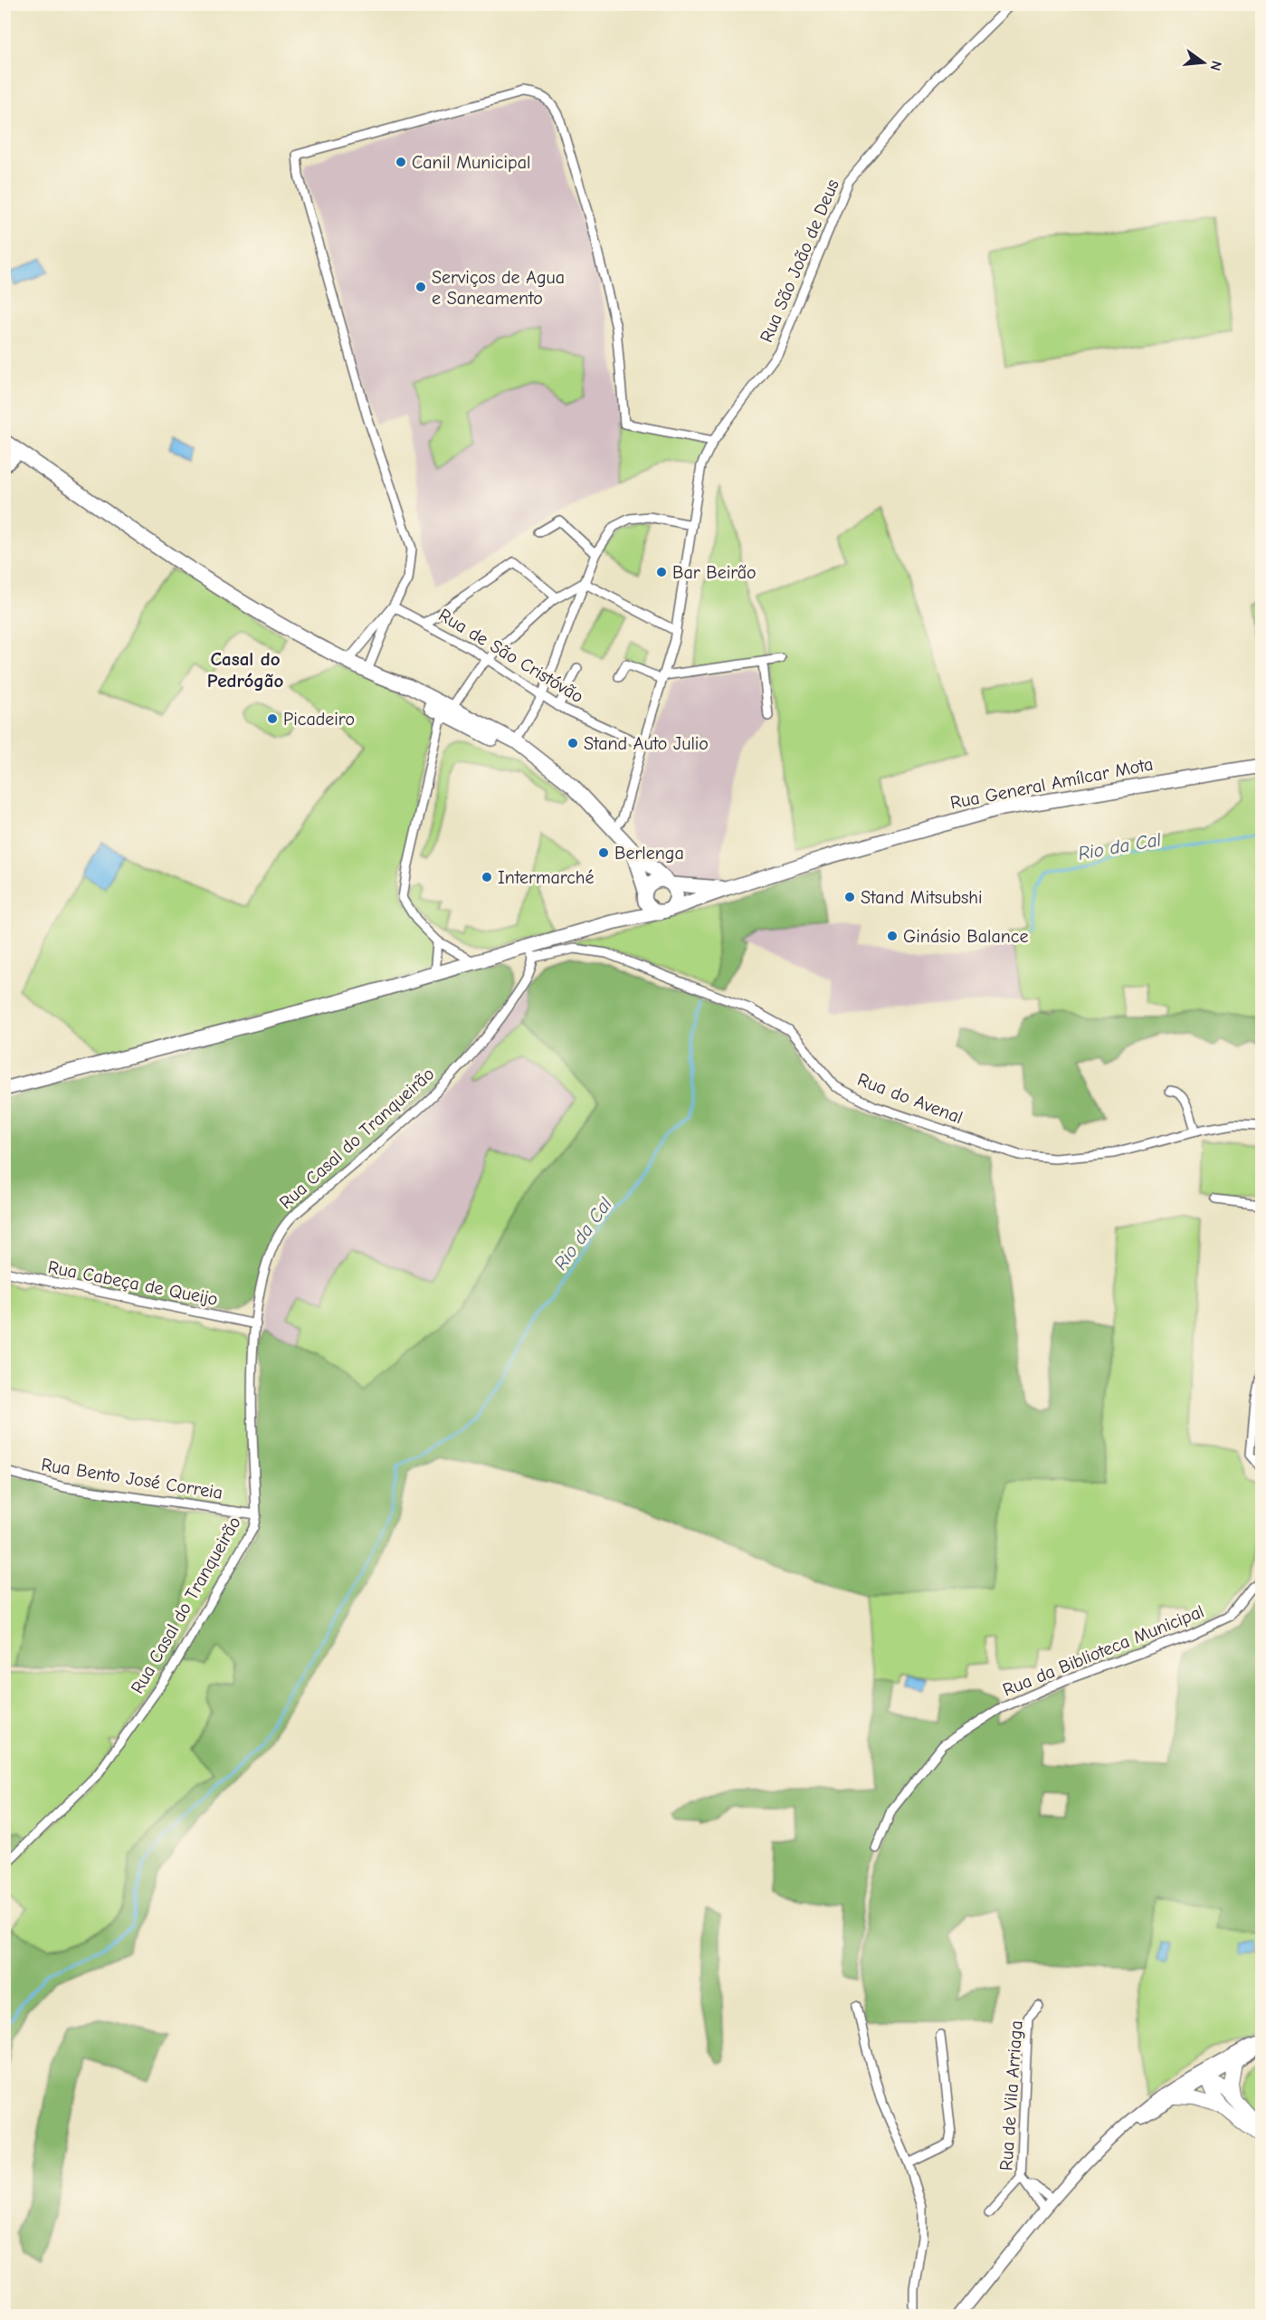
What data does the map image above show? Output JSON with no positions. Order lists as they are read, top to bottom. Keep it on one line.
{"streets":{"main road":["Rua General Amílcar Mota"],"street":["Rua São João de Deus","Rua de São Cristóvão","Rua do Avenal","Rua Casal do Tranqueirão","Rua Cabeça de Queijo","Rua Bento José Correia","Rua da Biblioteca Municipal","Rua de Vila Arriaga"]},"crossings":[["Rua São João de Deus","Rua de São Cristóvão"],["Rua General Amílcar Mota","Rua do Avenal"],["Rua General Amílcar Mota","Rua Casal do Tranqueirão"],["Rua do Avenal","Rua Casal do Tranqueirão"],["Rua Casal do Tranqueirão","Rua Cabeça de Queijo"],["Rua Casal do Tranqueirão","Rua Bento José Correia"]],"districts":["Casal do Pedrógão"],"water":["Rio da Cal"],"places":["Canil Municipal","Serviços de Agua e Saneamento","Bar Beirão","Picadeiro","Stand Auto Julio","Berlenga","Intermarché","Stand Mitsubshi","Ginásio Balance"],"north":"right"}
